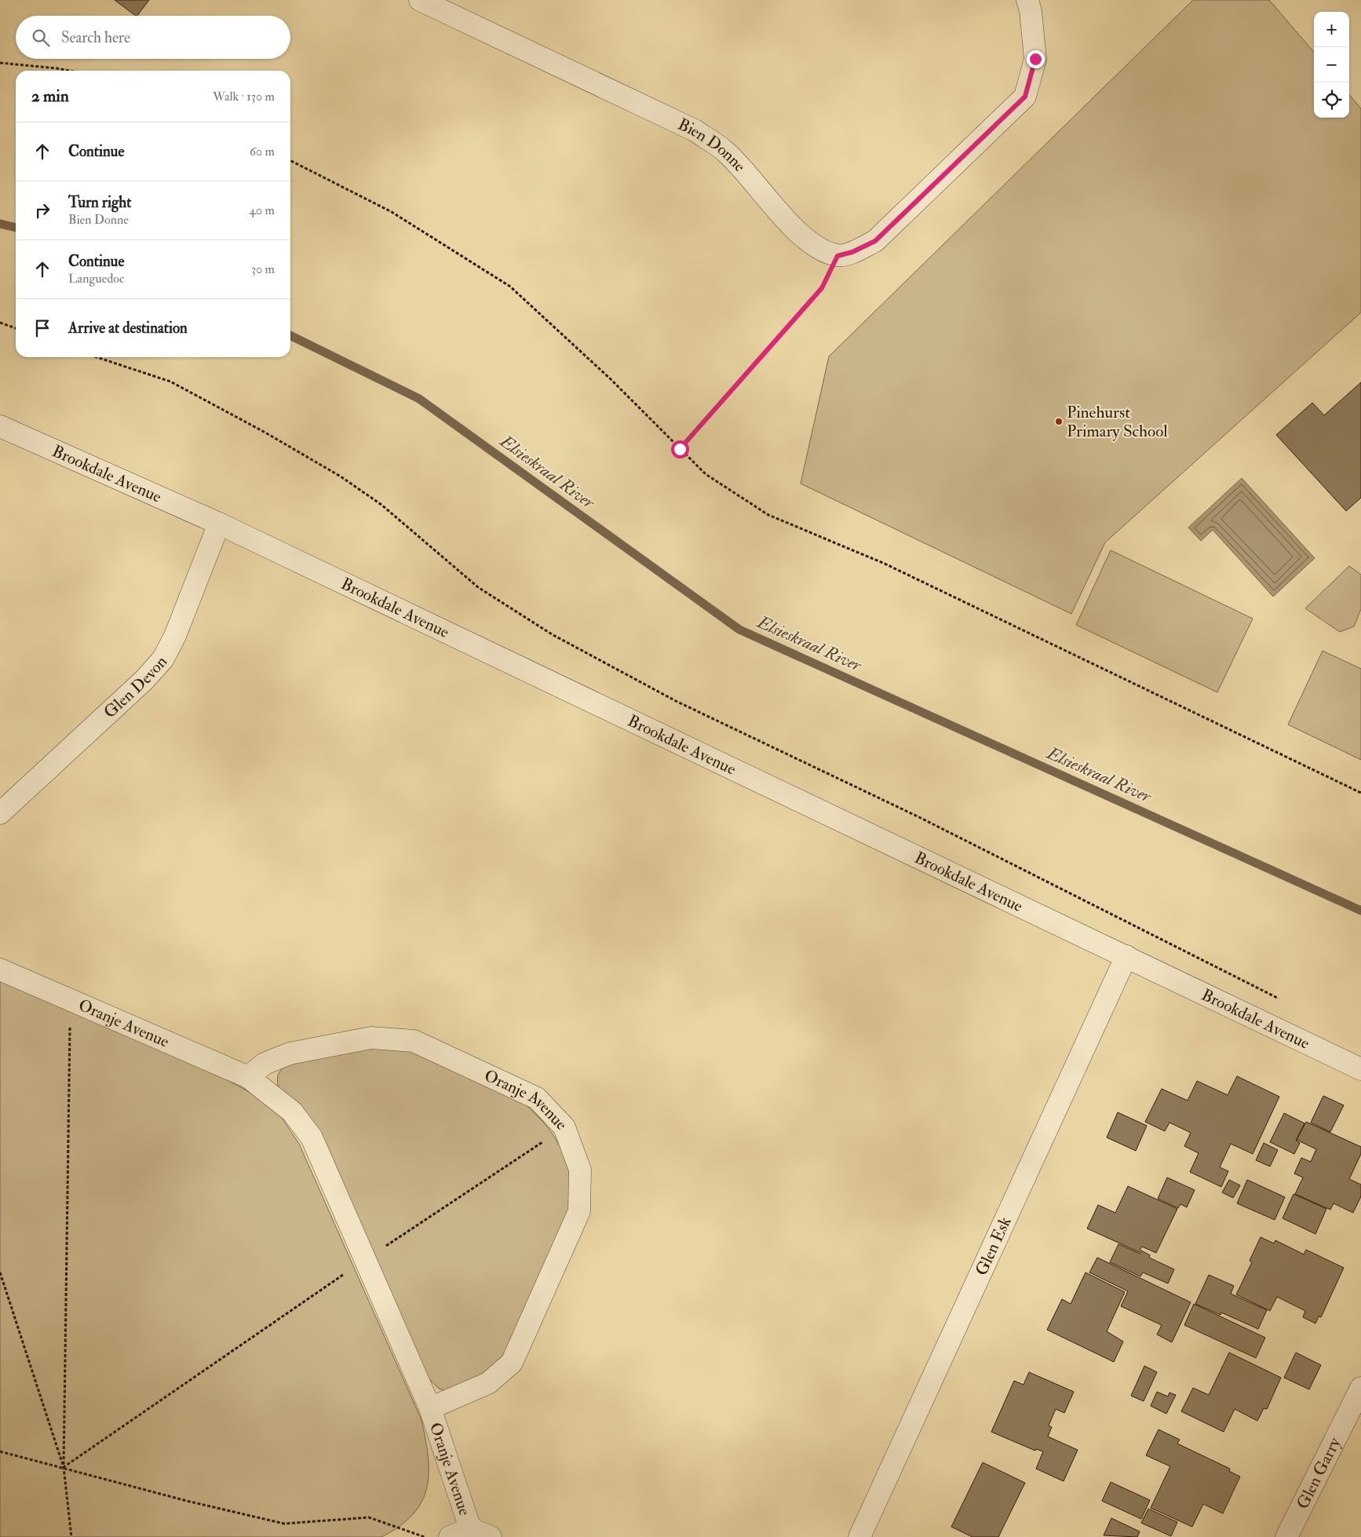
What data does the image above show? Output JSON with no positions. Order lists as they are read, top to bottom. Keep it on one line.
{"streets":{"street":["Bien Donne","Brookdale Avenue","Glen Devon","Oranje Avenue","Glen Esk","Glen Garry"]},"crossings":[["Brookdale Avenue","Glen Devon"],["Brookdale Avenue","Glen Esk"]],"water":["Elsieskraal River"],"places":["Pinehurst Primary School"],"page":{"map_buttons":["+","−"],"search":"Search here","heading":["2 min","Walk · 130 m"],"list":[["Continue","60 m"],["Turn right","Bien Donne","40 m"],["Continue","Languedoc","30 m"],"Arrive at destination"]}}
